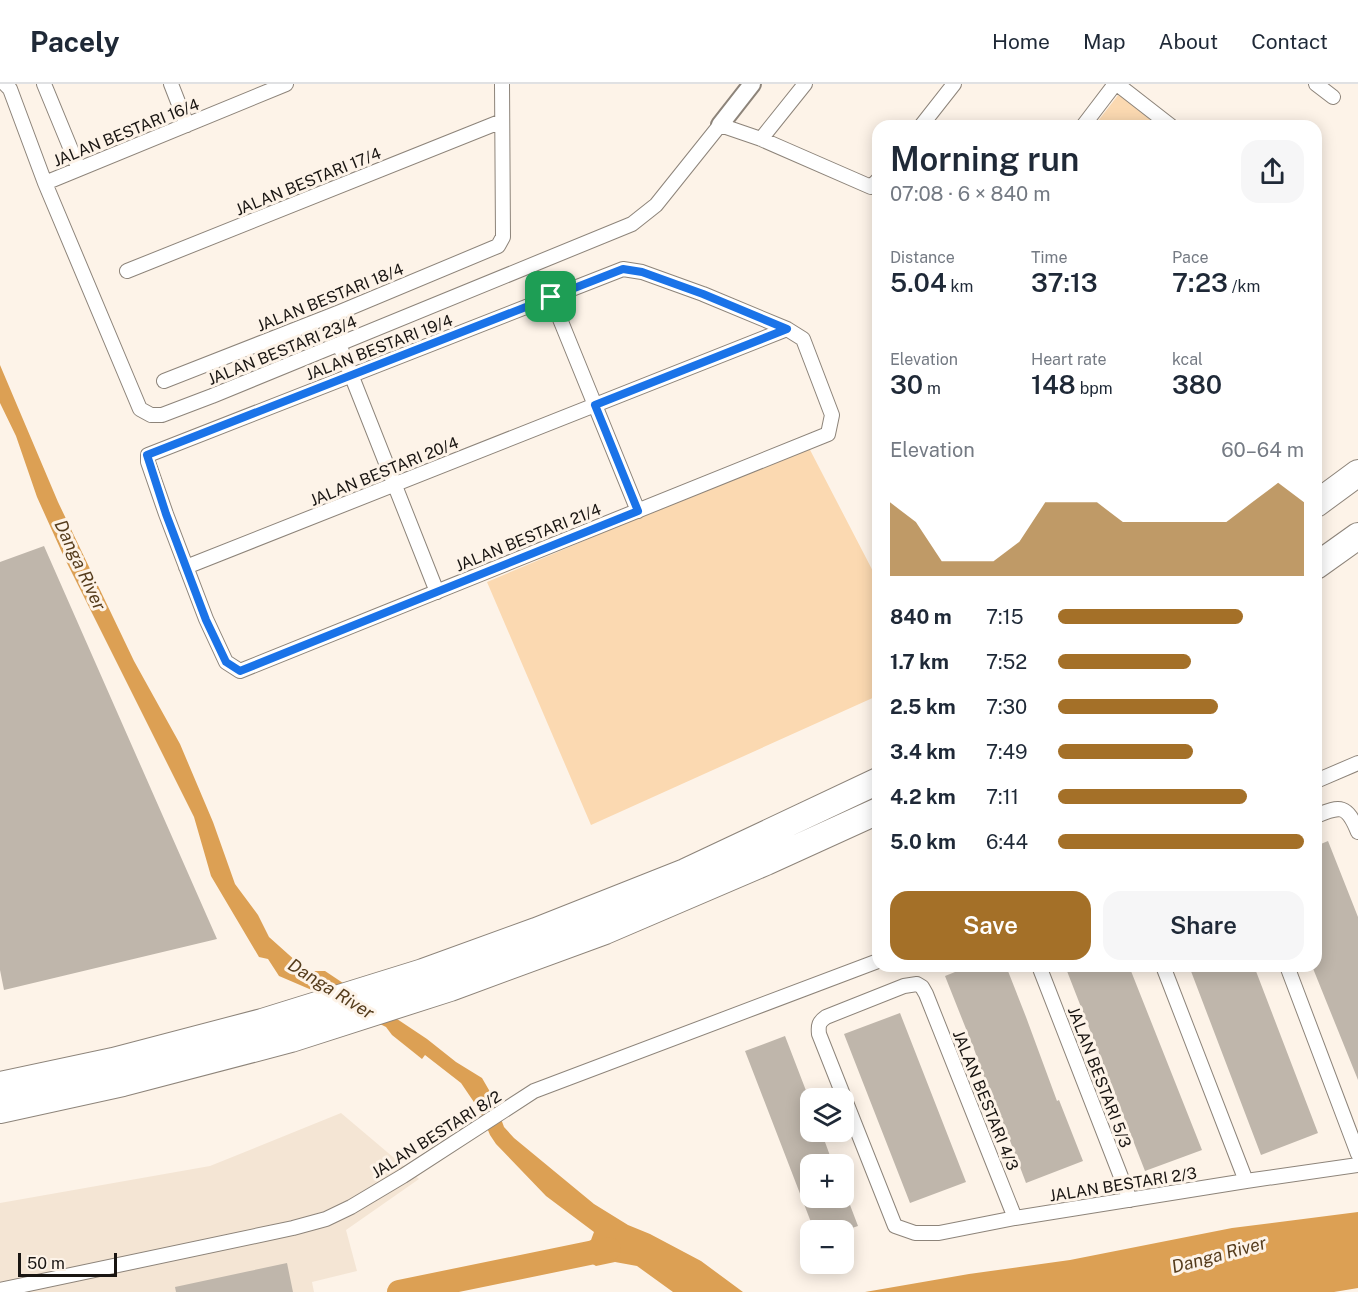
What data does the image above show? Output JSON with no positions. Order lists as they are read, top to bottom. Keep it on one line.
{"streets":{"street":["JALAN BESTARI 16/4","JALAN BESTARI 17/4","JALAN BESTARI 18/4","JALAN BESTARI 19/4","JALAN BESTARI 23/4","JALAN BESTARI 20/4","JALAN BESTARI 21/4","JALAN BESTARI 5/3","JALAN BESTARI 4/3","JALAN BESTARI 8/2","JALAN BESTARI 2/3"]},"crossings":[["JALAN BESTARI 16/4","JALAN BESTARI 23/4"],["JALAN BESTARI 17/4","JALAN BESTARI 18/4"],["JALAN BESTARI 19/4","JALAN BESTARI 20/4"],["JALAN BESTARI 19/4","JALAN BESTARI 21/4"],["JALAN BESTARI 20/4","JALAN BESTARI 21/4"],["JALAN BESTARI 5/3","JALAN BESTARI 2/3"],["JALAN BESTARI 4/3","JALAN BESTARI 2/3"]],"water":["Danga River"],"scale_bar":"50 m","page":{"header":"Pacely","nav":["Home","Map","About","Contact"],"heading":["Morning run","07:08 · 6 × 840 m"],"stats":[["Distance","5.04 km"],["Time","37:13"],["Pace","7:23 /km"],["Elevation","30 m"],["Heart rate","148 bpm"],["kcal","380"]],"chart":["Elevation","60–64 m"],"list":[{"name":"840 m","note":"7:15"},{"name":"1.7 km","note":"7:52"},{"name":"2.5 km","note":"7:30"},{"name":"3.4 km","note":"7:49"},{"name":"4.2 km","note":"7:11"},{"name":"5.0 km","note":"6:44"}],"buttons":["Save","Share"],"map_buttons":["+","−"],"scale":"50 m"}}
